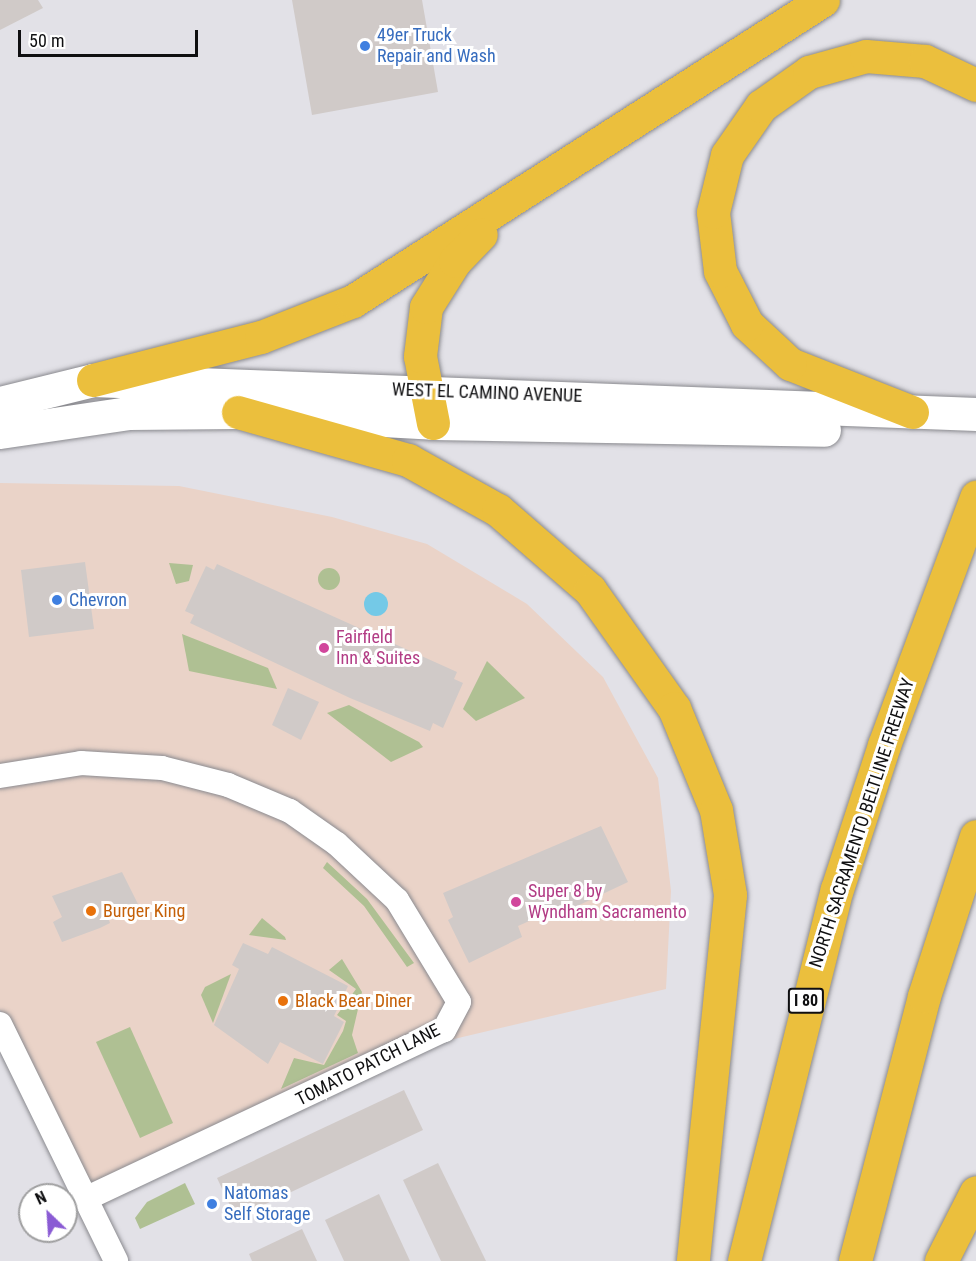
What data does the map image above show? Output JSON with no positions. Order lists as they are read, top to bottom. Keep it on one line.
{"streets":{"highway":["NORTH SACRAMENTO BELTLINE FREEWAY","I 80"],"main road":["WEST EL CAMINO AVENUE"],"street":["TOMATO PATCH LANE"]},"places":["49er Truck Repair and Wash","Chevron","Fairfield Inn & Suites","Super 8 by Wyndham Sacramento","Burger King","Black Bear Diner","Natomas Self Storage"],"scale_bar":"50 m","north":"top left"}
